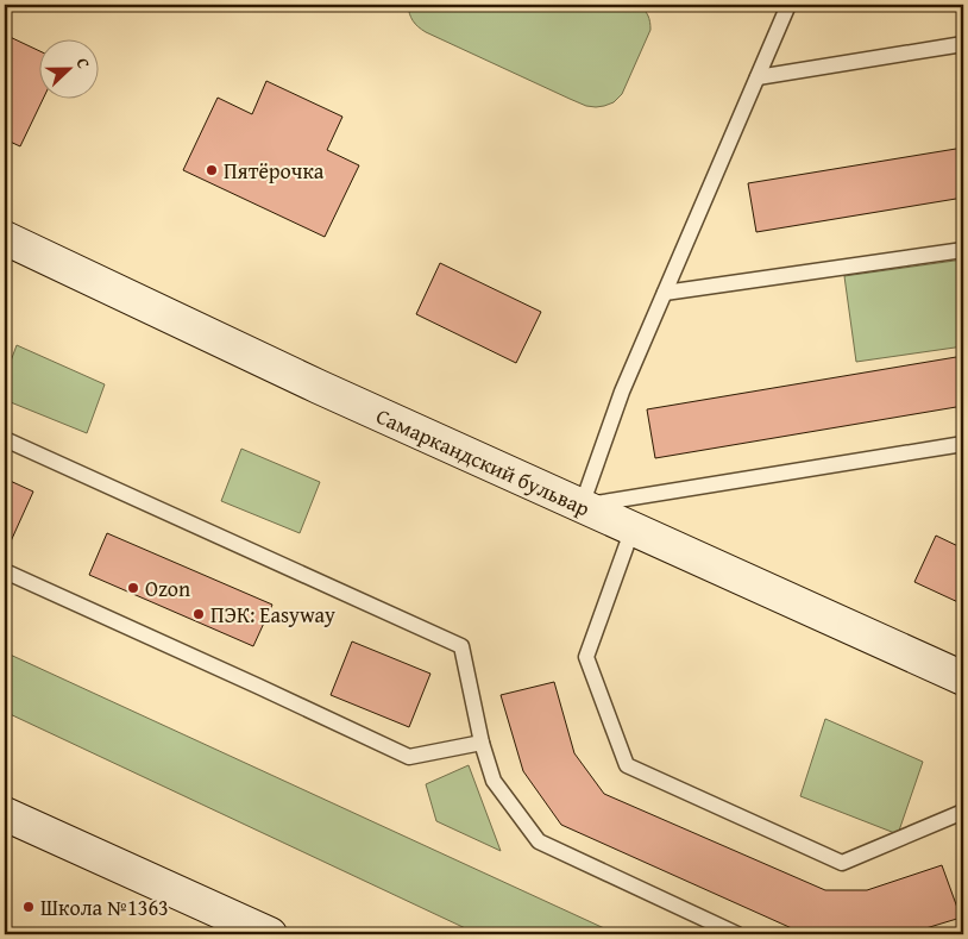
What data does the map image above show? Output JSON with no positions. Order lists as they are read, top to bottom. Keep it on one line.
{"streets":{"street":["Самаркандский бульвар"]},"places":["Пятёрочка","Ozon","ПЭК: Easyway","Школа №1363"],"north":"right"}
